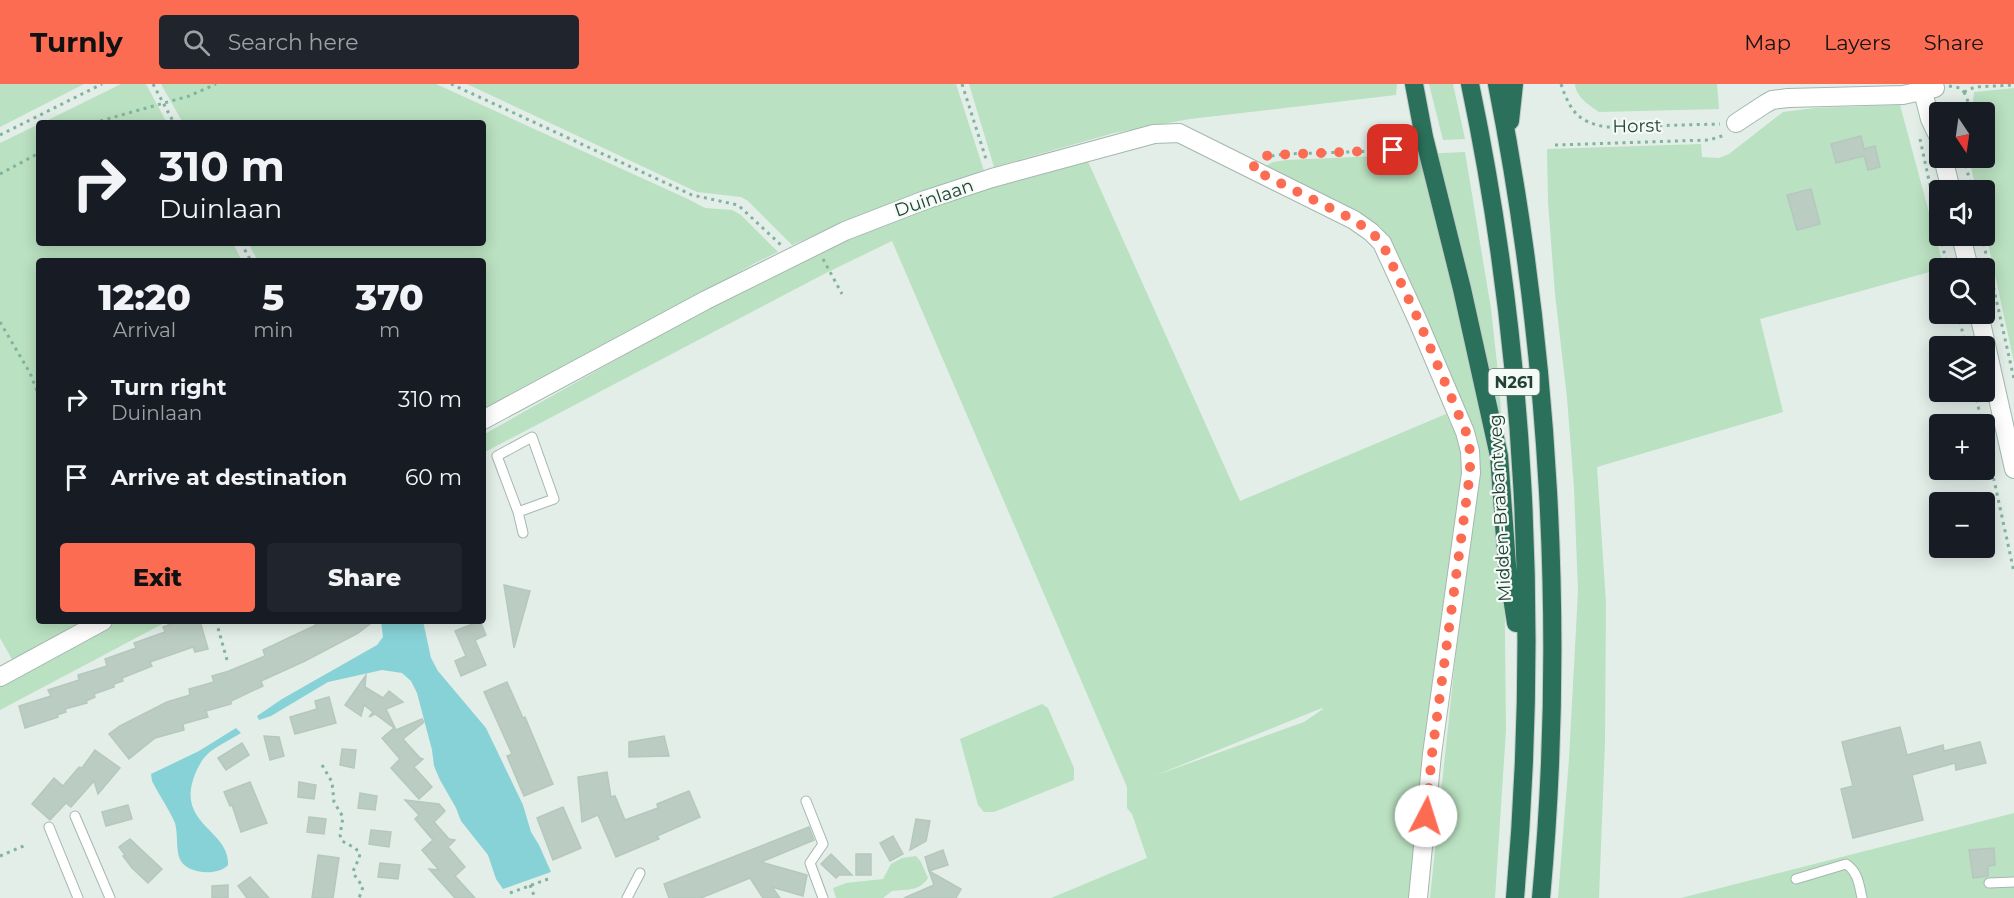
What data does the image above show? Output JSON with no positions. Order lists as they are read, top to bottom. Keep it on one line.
{"streets":{"highway":["N261","Midden-Brabantweg"],"street":["Duinlaan"],"path":["Horst"]},"crossings":[["N261","Midden-Brabantweg"]],"north":"bottom","page":{"header":"Turnly","search":"Search here","nav":["Map","Layers","Share"],"map_buttons":["+","−"],"turn":["310 m","Duinlaan"],"eta":["12:20","Arrival","5","min","370","m"],"list":[{"name":"Turn right","note":"Duinlaan","value":"310 m"},{"name":"Arrive at destination","value":"60 m"}],"buttons":["Exit","Share"]}}
